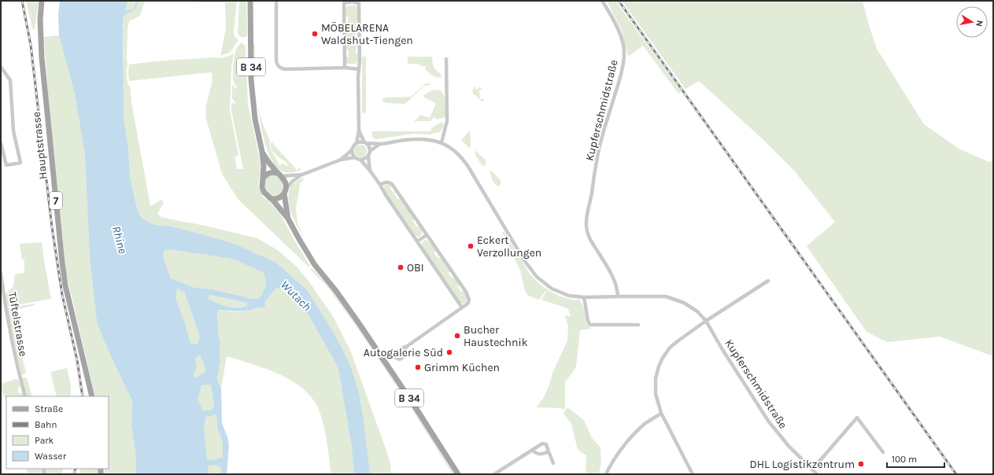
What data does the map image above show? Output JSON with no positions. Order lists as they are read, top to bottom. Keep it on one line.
{"streets":{"main road":["B 34","Hauptstrasse","7"],"street":["Kupferschmidstraße","Tüftelstrasse"]},"water":["Rhine","Wutach"],"places":["MÖBELARENA Waldshut-Tiengen","Eckert Verzollungen","OBI","Bucher Haustechnik","Autogalerie Süd","Grimm Küchen","DHL Logistikzentrum"],"legend":["Straße","Bahn","Park","Wasser"],"scale_bar":"100 m","north":"right"}
